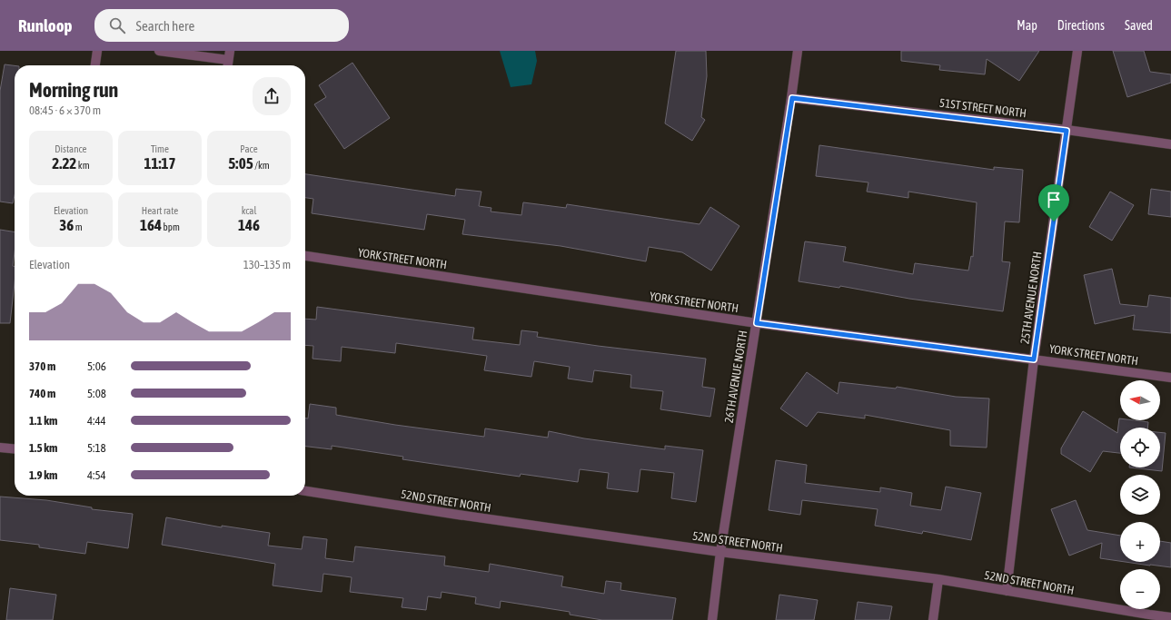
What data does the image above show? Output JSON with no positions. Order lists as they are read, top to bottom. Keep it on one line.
{"streets":{"street":["51ST STREET NORTH","YORK STREET NORTH","25TH AVENUE NORTH","26TH AVENUE NORTH","52ND STREET NORTH"]},"crossings":[["51ST STREET NORTH","25TH AVENUE NORTH"],["51ST STREET NORTH","26TH AVENUE NORTH"],["YORK STREET NORTH","25TH AVENUE NORTH"],["YORK STREET NORTH","26TH AVENUE NORTH"],["25TH AVENUE NORTH","52ND STREET NORTH"],["26TH AVENUE NORTH","52ND STREET NORTH"]],"north":"left","page":{"header":"Runloop","search":"Search here","nav":["Map","Directions","Saved"],"heading":["Morning run","08:45 · 6 × 370 m"],"stats":[["Distance","2.22 km"],["Time","11:17"],["Pace","5:05 /km"],["Elevation","36 m"],["Heart rate","164 bpm"],["kcal","146"]],"chart":["Elevation","130–135 m"],"list":[{"name":"370 m","note":"5:06"},{"name":"740 m","note":"5:08"},{"name":"1.1 km","note":"4:44"},{"name":"1.5 km","note":"5:18"},{"name":"1.9 km","note":"4:54"}],"map_buttons":["+","−"]}}
